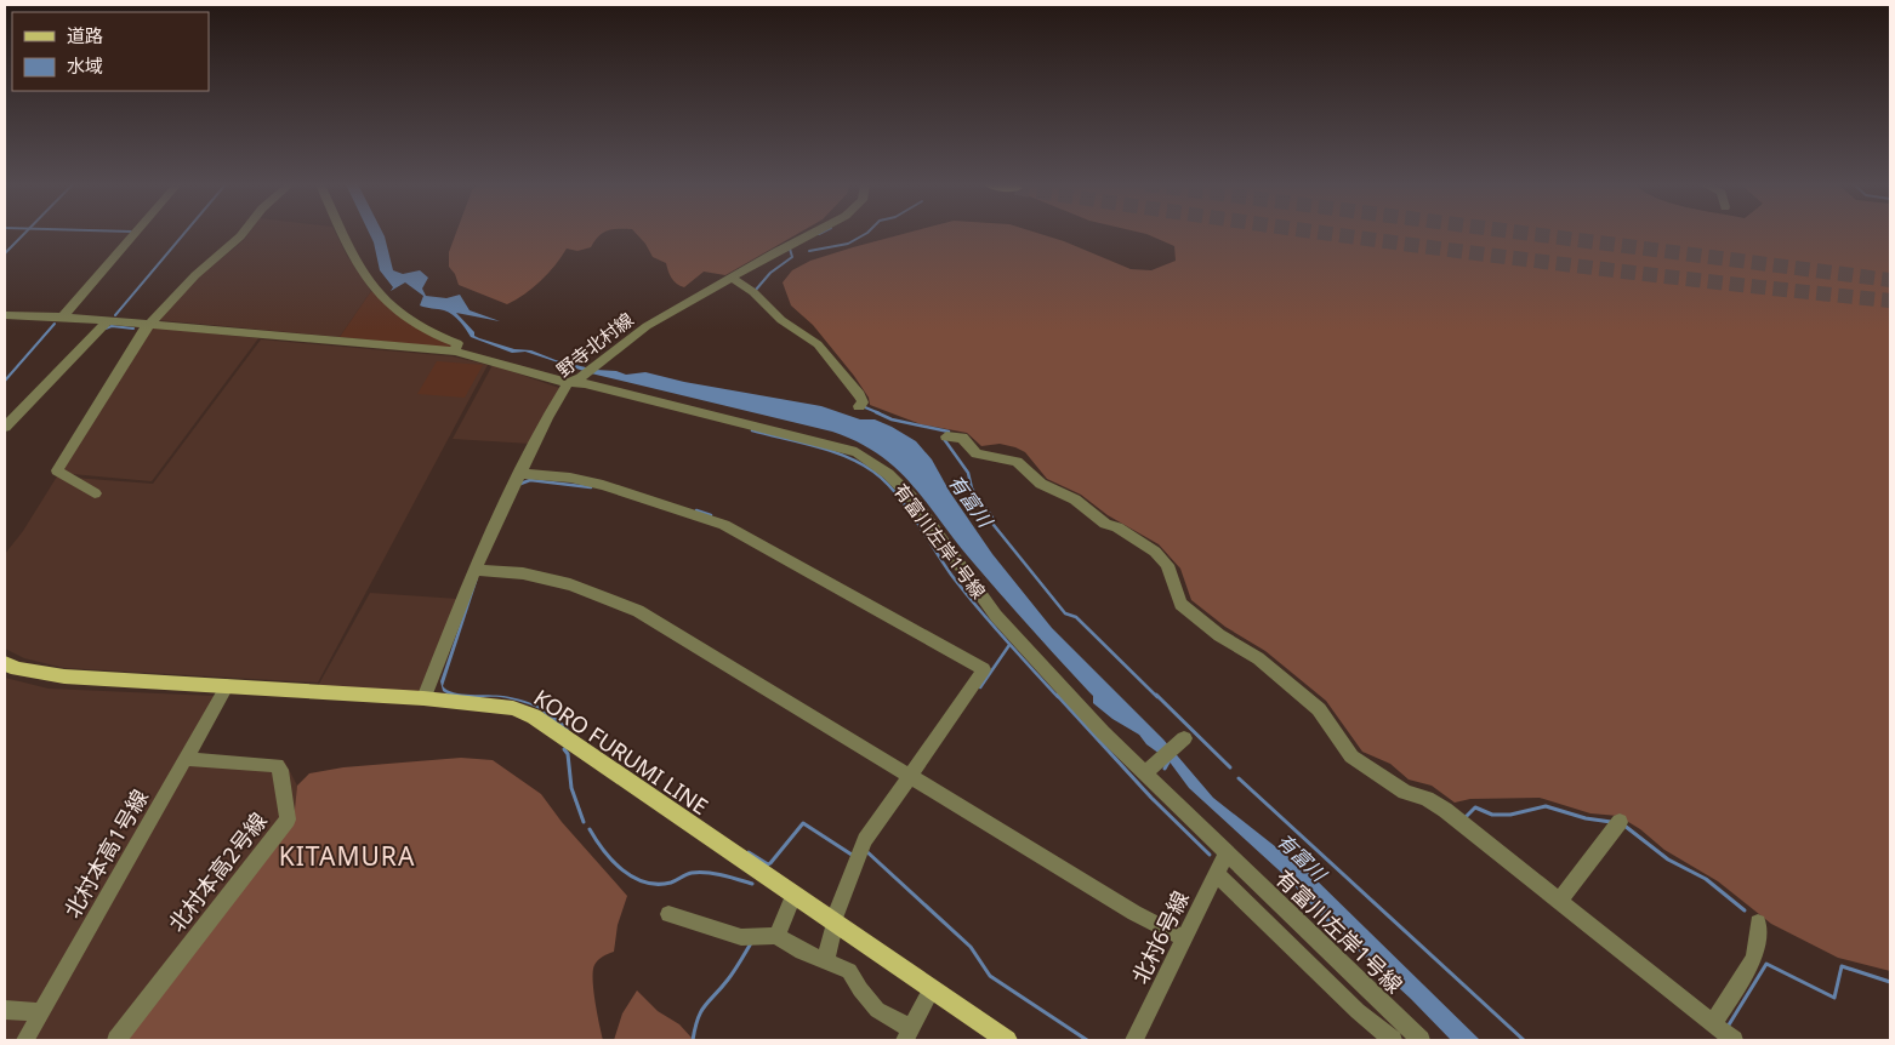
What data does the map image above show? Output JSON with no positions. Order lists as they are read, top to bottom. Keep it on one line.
{"streets":{"main road":["KORO FURUMI LINE"],"street":["野寺北村線","有富川左岸1号線","北村本高1号線","北村本高2号線","北村6号線"]},"crossings":[["野寺北村線","有富川左岸1号線"],["野寺北村線","KORO FURUMI LINE"],["有富川左岸1号線","北村6号線"],["KORO FURUMI LINE","北村本高1号線"],["北村本高1号線","北村本高2号線"]],"districts":["KITAMURA"],"water":["有富川"],"legend":["道路","水域"]}
